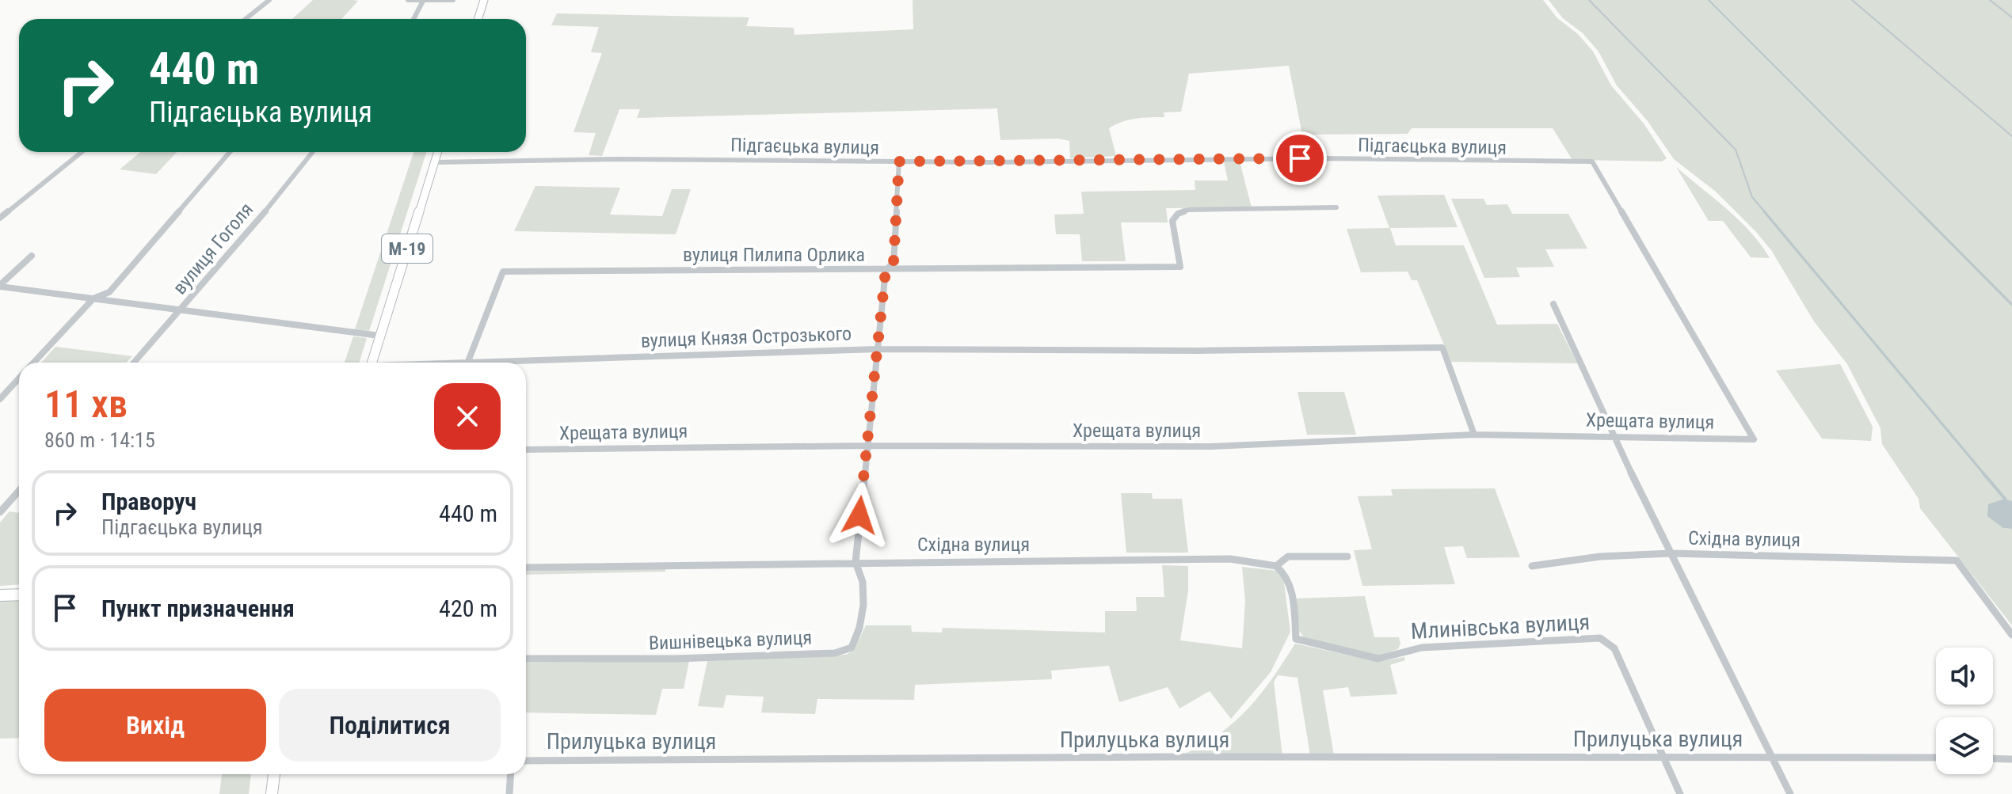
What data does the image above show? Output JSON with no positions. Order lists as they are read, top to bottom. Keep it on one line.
{"streets":{"main road":["М-19"],"street":["Підгаєцька вулиця","вулиця Гоголя","вулиця Пилипа Орлика","вулиця Князя Острозького","Хрещата вулиця","Східна вулиця","Млинівська вулиця","Вишнівецька вулиця","Прилуцька вулиця"]},"crossings":[["Підгаєцька вулиця","М-19"],["Підгаєцька вулиця","Хрещата вулиця"],["вулиця Князя Острозького","Хрещата вулиця"],["Хрещата вулиця","Прилуцька вулиця"],["Східна вулиця","Млинівська вулиця"],["Східна вулиця","Вишнівецька вулиця"],["Східна вулиця","Прилуцька вулиця"],["Млинівська вулиця","Прилуцька вулиця"]],"page":{"turn":["440 m","Підгаєцька вулиця"],"heading":["11 хв","860 m · 14:15"],"list":[{"name":"Праворуч","note":"Підгаєцька вулиця","value":"440 m"},{"name":"Пункт призначення","value":"420 m"}],"buttons":["Вихід","Поділитися"]}}
